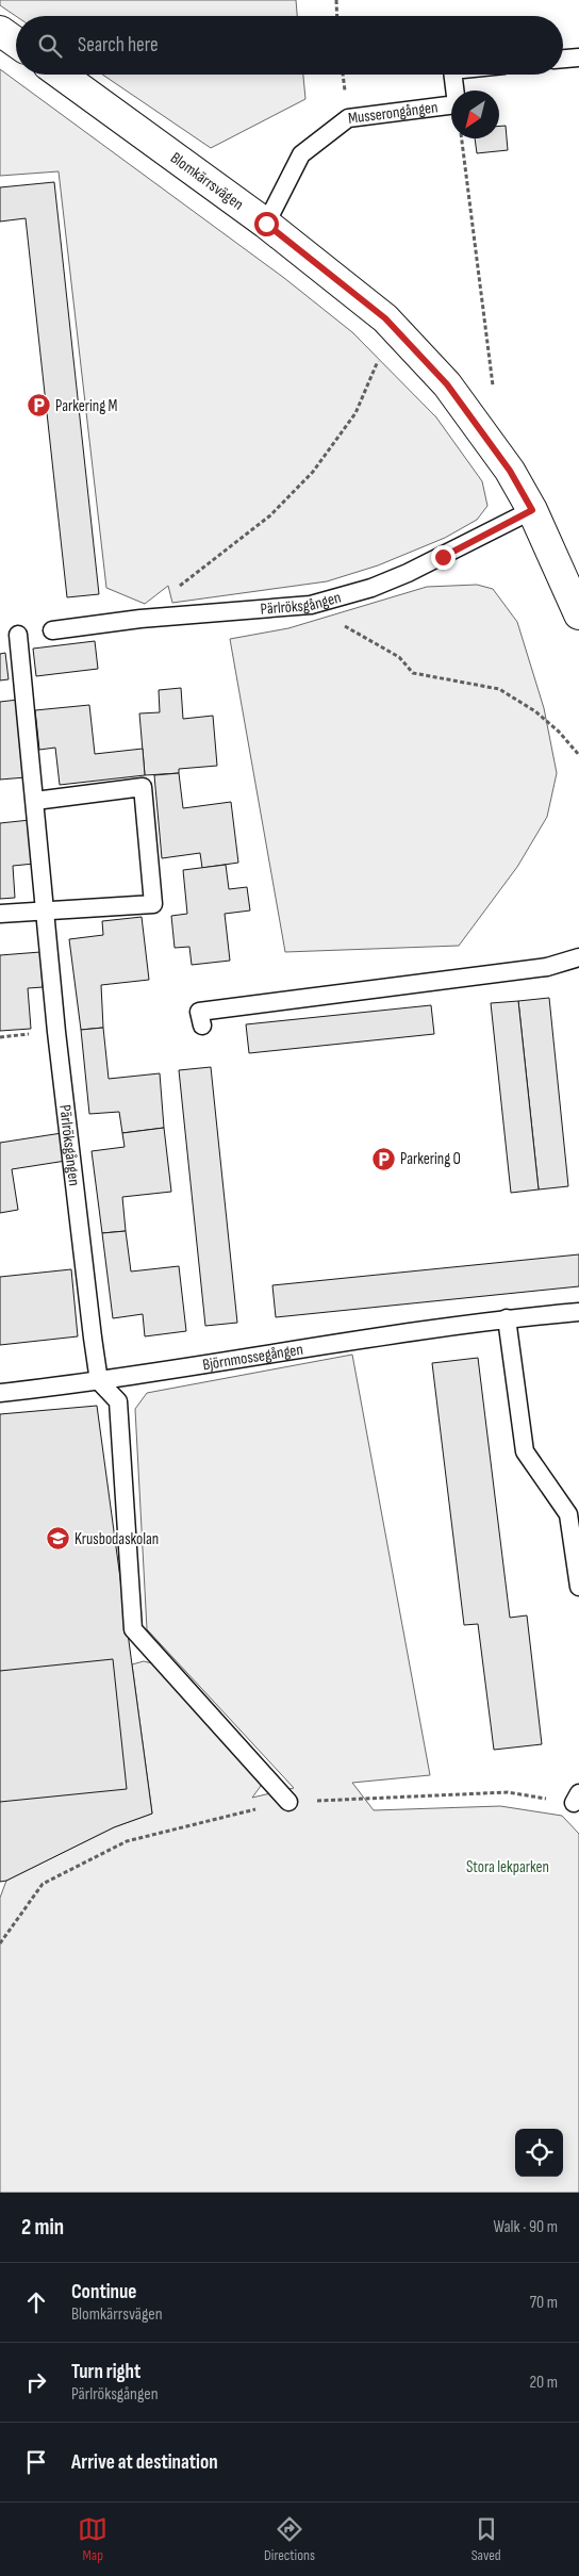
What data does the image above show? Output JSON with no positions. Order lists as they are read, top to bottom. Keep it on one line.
{"streets":{"street":["Blomkärrsvägen"],"lane":["Musserongången","Pärlröksgången","Björnmossegången"]},"crossings":[["Musserongången","Blomkärrsvägen"],["Blomkärrsvägen","Pärlröksgången"],["Pärlröksgången","Björnmossegången"]],"parks":["Stora lekparken"],"places":{"parking":["Parkering M","Parkering O"],"school or university":["Krusbodaskolan"]},"north":"bottom left","page":{"search":"Search here","heading":["2 min","Walk · 90 m"],"list":[["Continue","Blomkärrsvägen","70 m"],["Turn right","Pärlröksgången","20 m"],"Arrive at destination"],"nav":["Map","Directions","Saved"]}}
